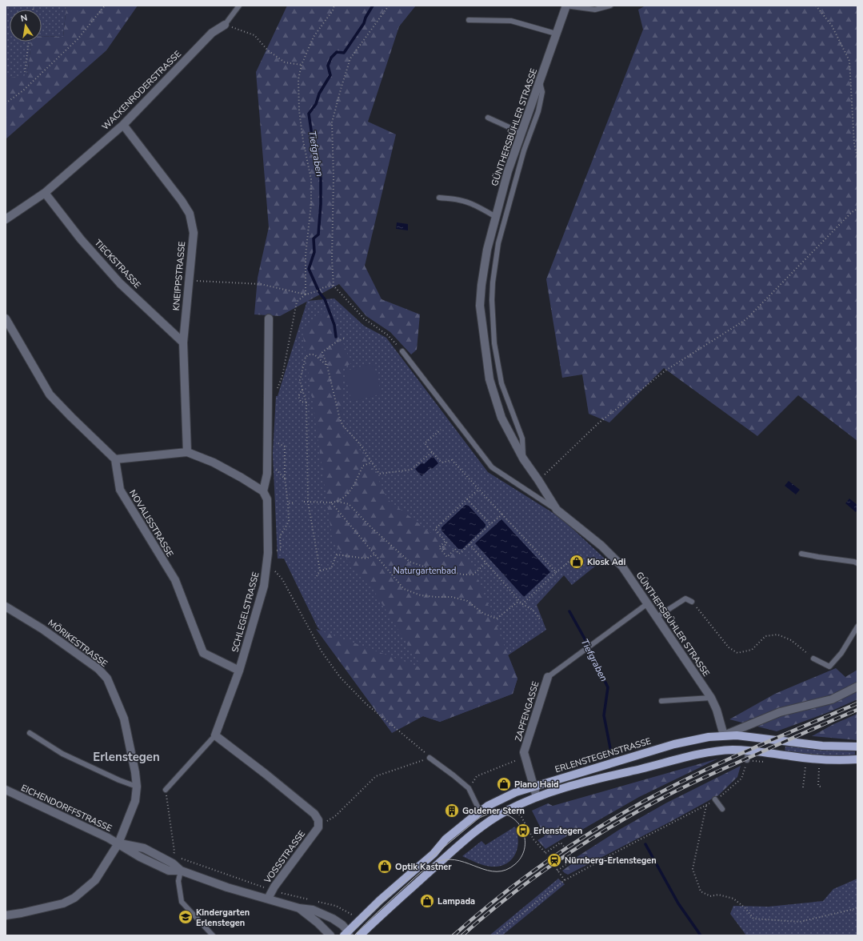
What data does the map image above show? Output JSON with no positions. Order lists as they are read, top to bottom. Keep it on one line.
{"streets":{"main road":["ERLENSTEGENSTRASSE"],"street":["WACKENRODERSTRASSE","GÜNTHERSBÜHLER STRASSE","TIECKSTRASSE","KNEIPPSTRASSE","NOVALISSTRASSE","SCHLEGELSTRASSE","MÖRIKESTRASSE","ZAPFENGASSE","EICHENDORFFSTRASSE","VOSSSTRASSE"]},"crossings":[["WACKENRODERSTRASSE","TIECKSTRASSE"],["WACKENRODERSTRASSE","KNEIPPSTRASSE"],["GÜNTHERSBÜHLER STRASSE","ZAPFENGASSE"],["GÜNTHERSBÜHLER STRASSE","ERLENSTEGENSTRASSE"],["TIECKSTRASSE","KNEIPPSTRASSE"],["NOVALISSTRASSE","SCHLEGELSTRASSE"],["MÖRIKESTRASSE","EICHENDORFFSTRASSE"],["ZAPFENGASSE","ERLENSTEGENSTRASSE"],["ERLENSTEGENSTRASSE","EICHENDORFFSTRASSE"],["EICHENDORFFSTRASSE","VOSSSTRASSE"]],"districts":["Erlenstegen"],"water":["Tiefgraben"],"parks":["Naturgartenbad"],"places":{"shop":["Kiosk Adi","Piano Haid","Optik Kastner","Lampada"],"building":["Goldener Stern"],"bus stop":["Erlenstegen"],"station":["Nürnberg-Erlenstegen"],"school or university":["Kindergarten Erlenstegen"]},"north":"top"}
